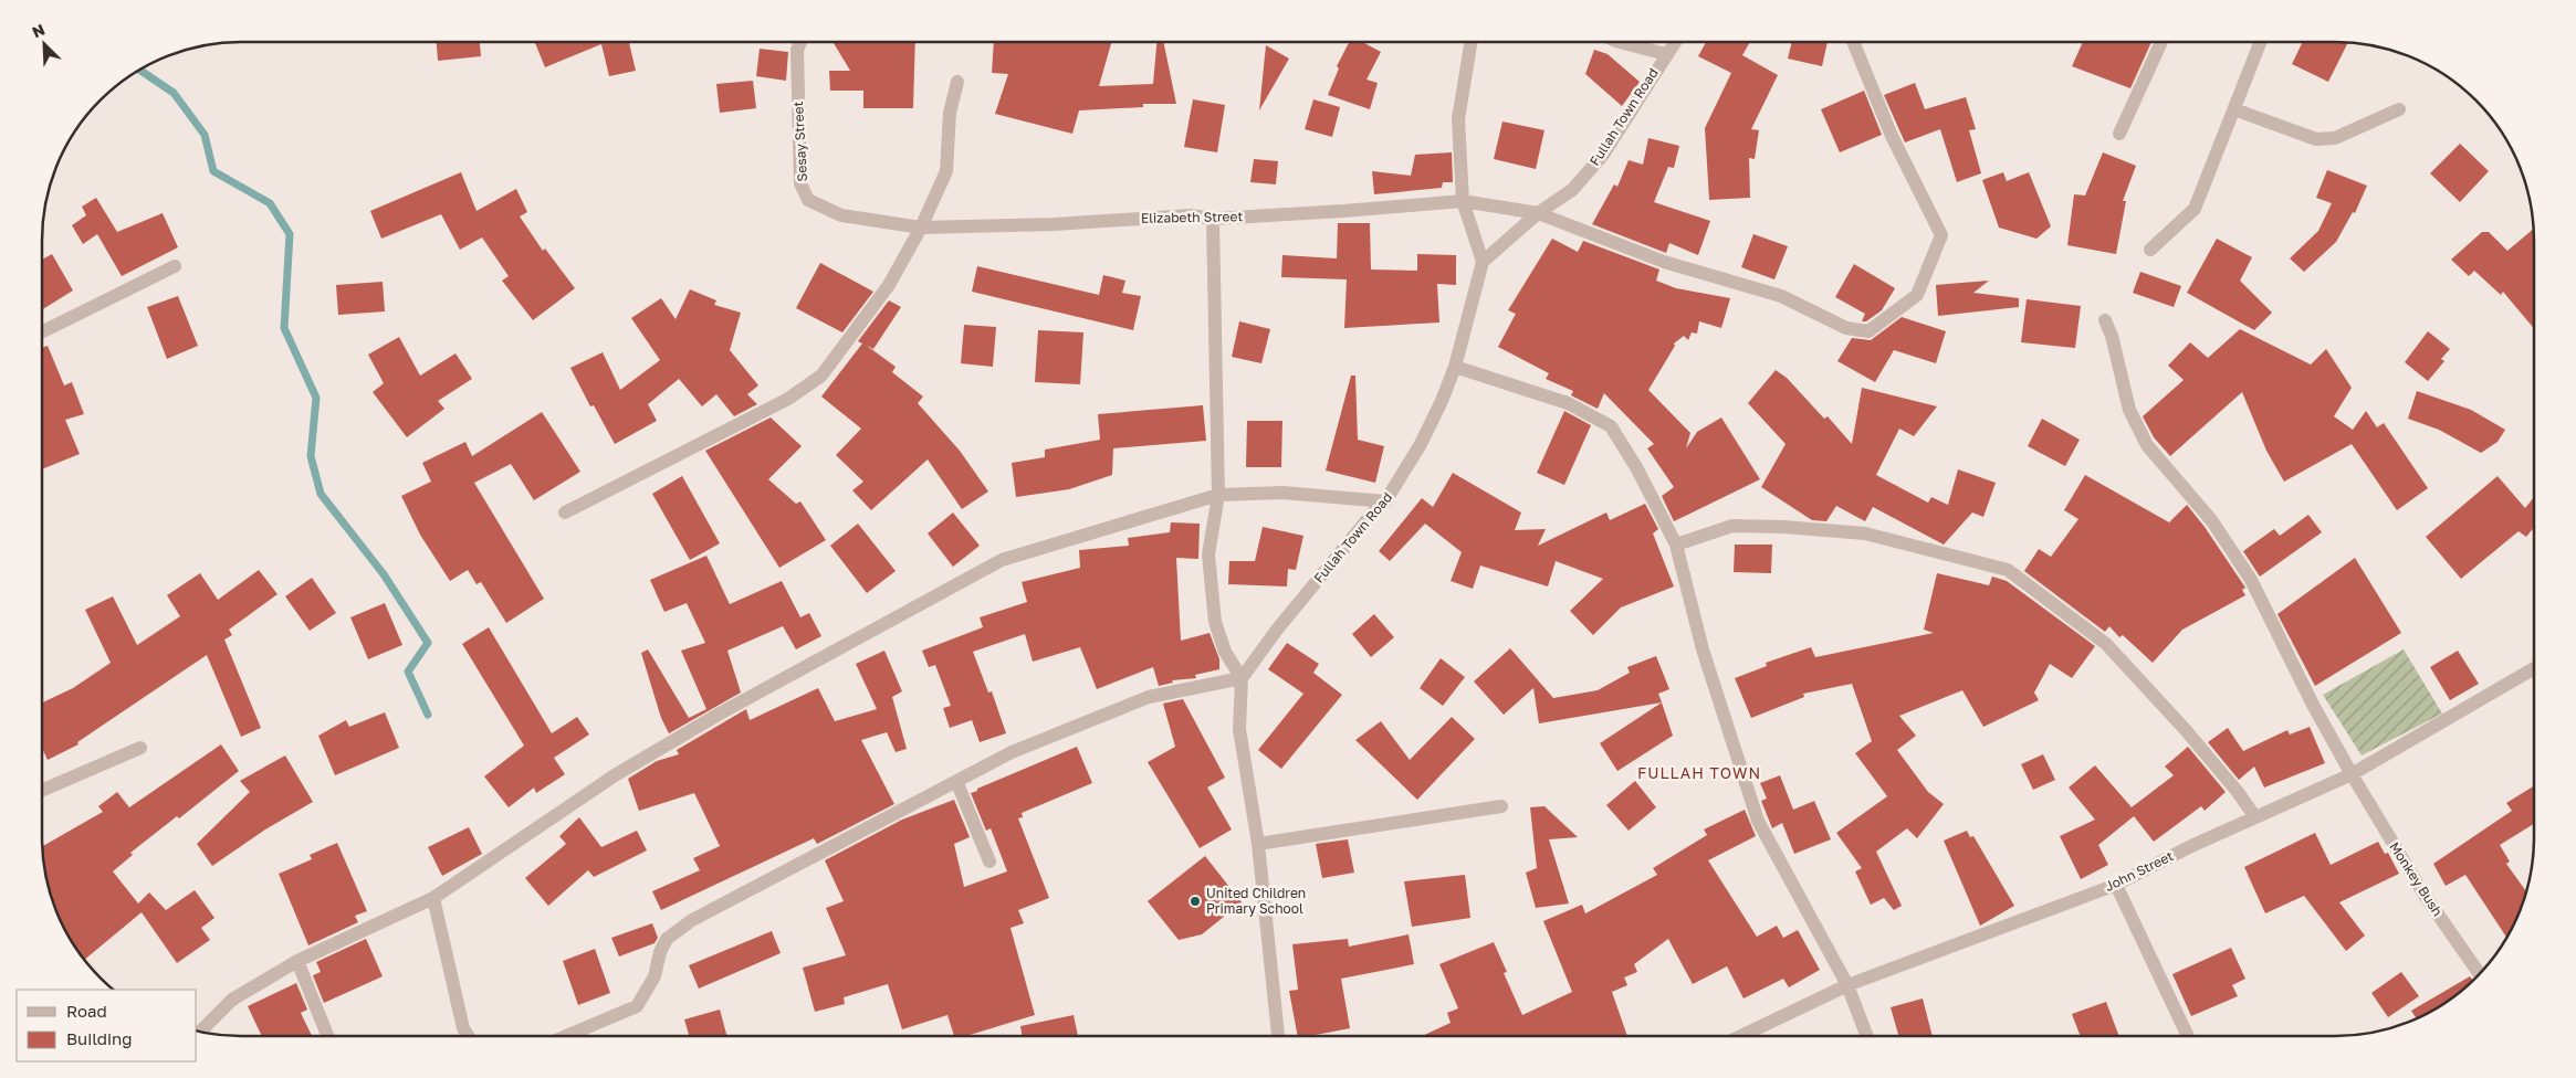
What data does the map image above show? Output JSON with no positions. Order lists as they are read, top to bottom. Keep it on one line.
{"streets":{"street":["Fullah Town Road","Sesay Street","Elizabeth Street","John Street","Monkey Bush"]},"crossings":[["Fullah Town Road","Elizabeth Street"],["Sesay Street","Elizabeth Street"],["John Street","Monkey Bush"]],"districts":["FULLAH TOWN"],"places":["United Children Primary School"],"legend":["Road","Building"],"north":"top left"}
